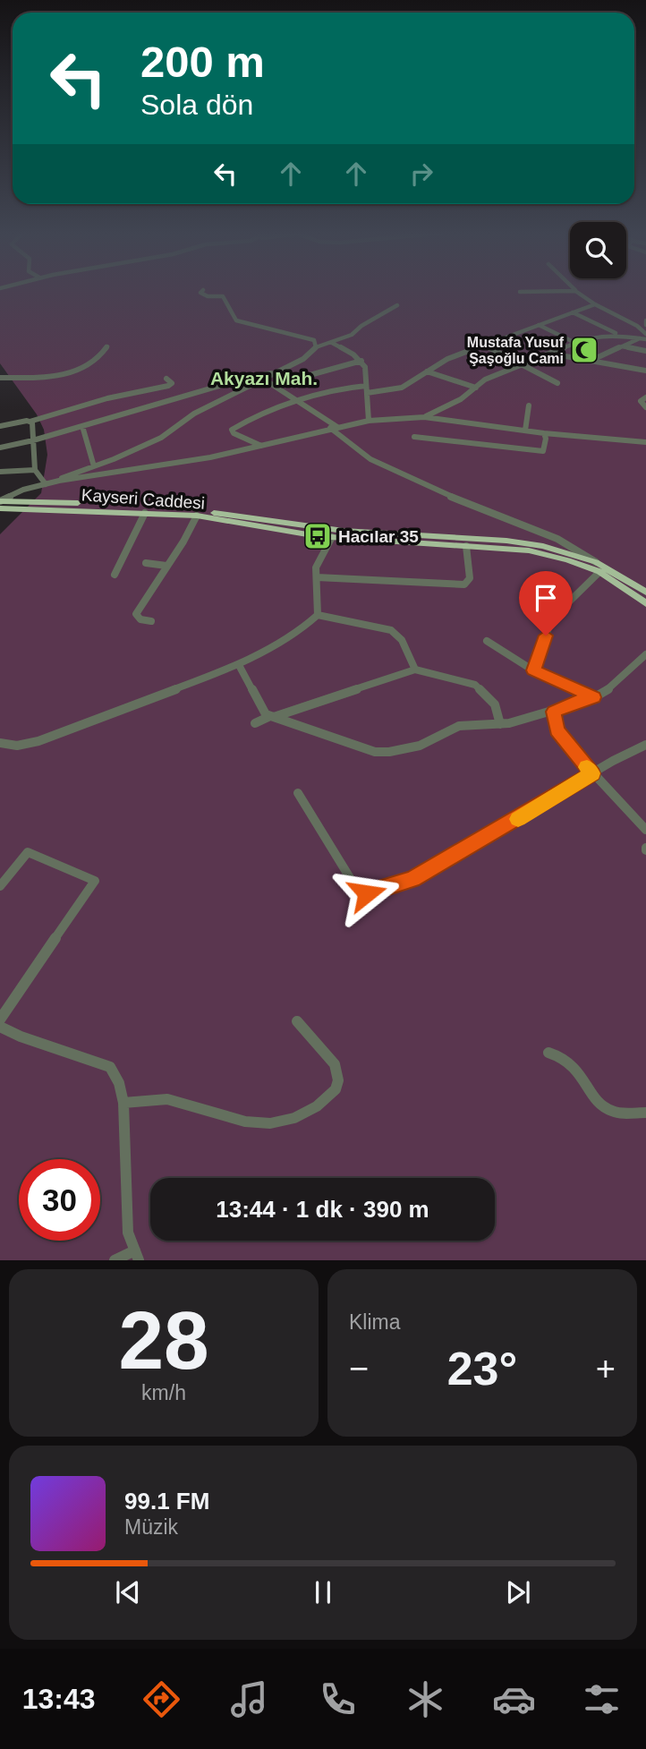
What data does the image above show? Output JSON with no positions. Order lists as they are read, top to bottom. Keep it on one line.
{"streets":{"main road":["Kayseri Caddesi"]},"districts":["Akyazı Mah."],"places":{"mosque":["Mustafa Yusuf Şaşoğlu Cami"],"bus stop":["Hacılar 35"]},"page":{"turn":["200 m","Sola dön"],"limit":"30","trip":"13:44 · 1 dk · 390 m","tile":[["28","km/h"],"Klima"],"heat":["−","23°","+"],"song":["99.1 FM","Müzik"],"tabs":"13:43"}}
